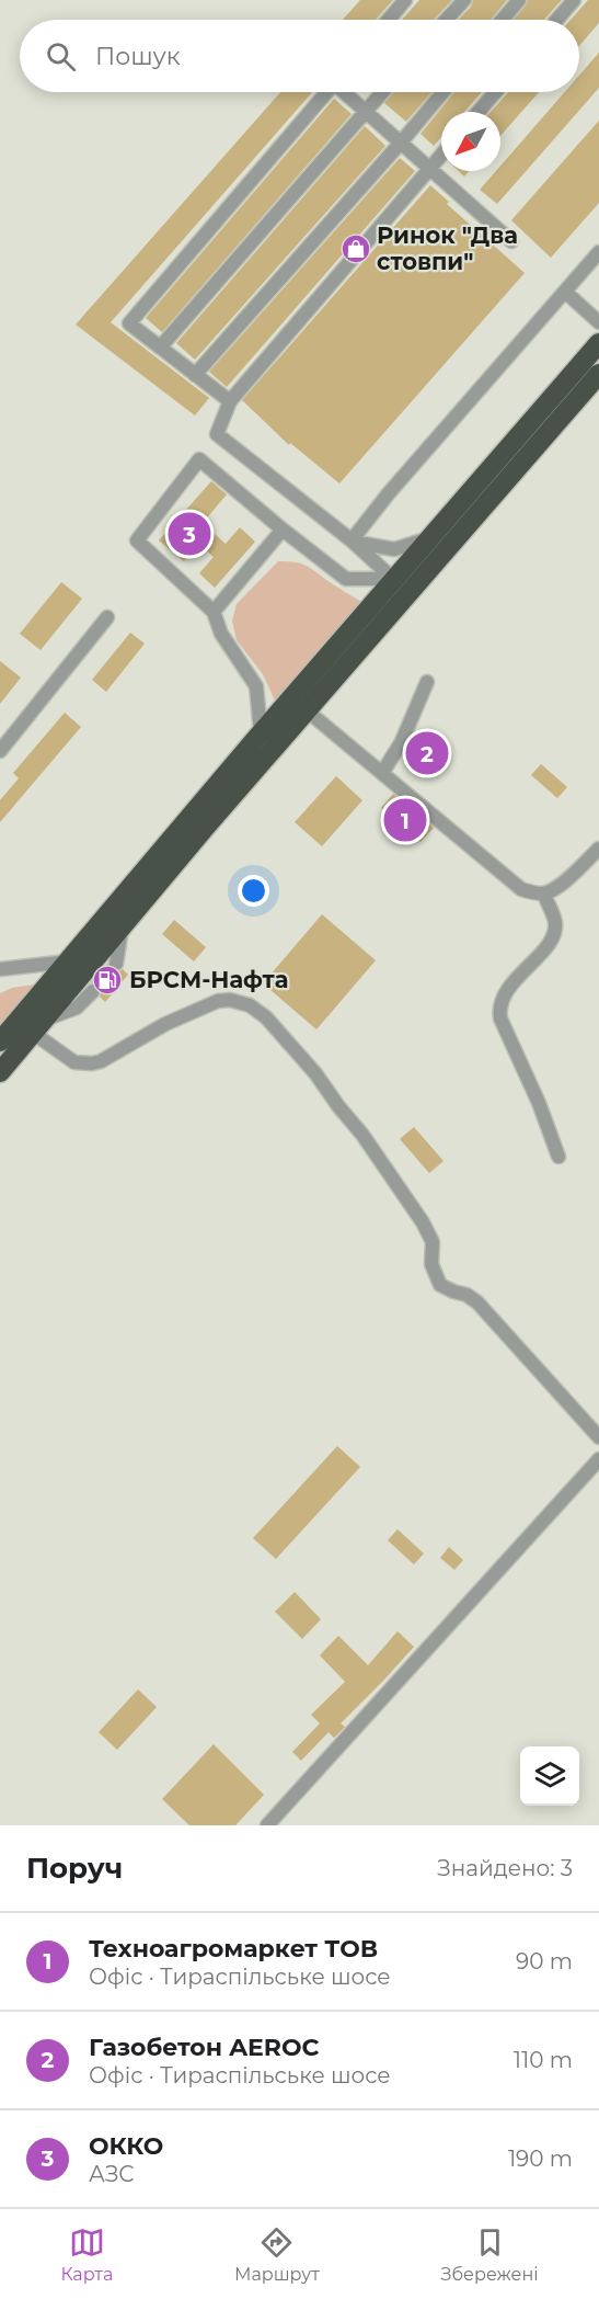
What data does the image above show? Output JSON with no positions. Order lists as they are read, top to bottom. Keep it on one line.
{"places":{"shop":["Ринок \"Два стовпи\""],"fuel station":["БРСМ-Нафта"]},"north":"bottom left","page":{"search":"Пошук","pins":["3","2","1"],"heading":["Поруч","Знайдено: 3"],"list":[{"mark":"1","name":"Техноагромаркет ТОВ","note":"Офіс · Тираспільське шосе","value":"90 m"},{"mark":"2","name":"Газобетон AEROC","note":"Офіс · Тираспільське шосе","value":"110 m"},{"mark":"3","name":"ОККО","note":"АЗС","value":"190 m"}],"nav":["Карта","Маршрут","Збережені"]}}
